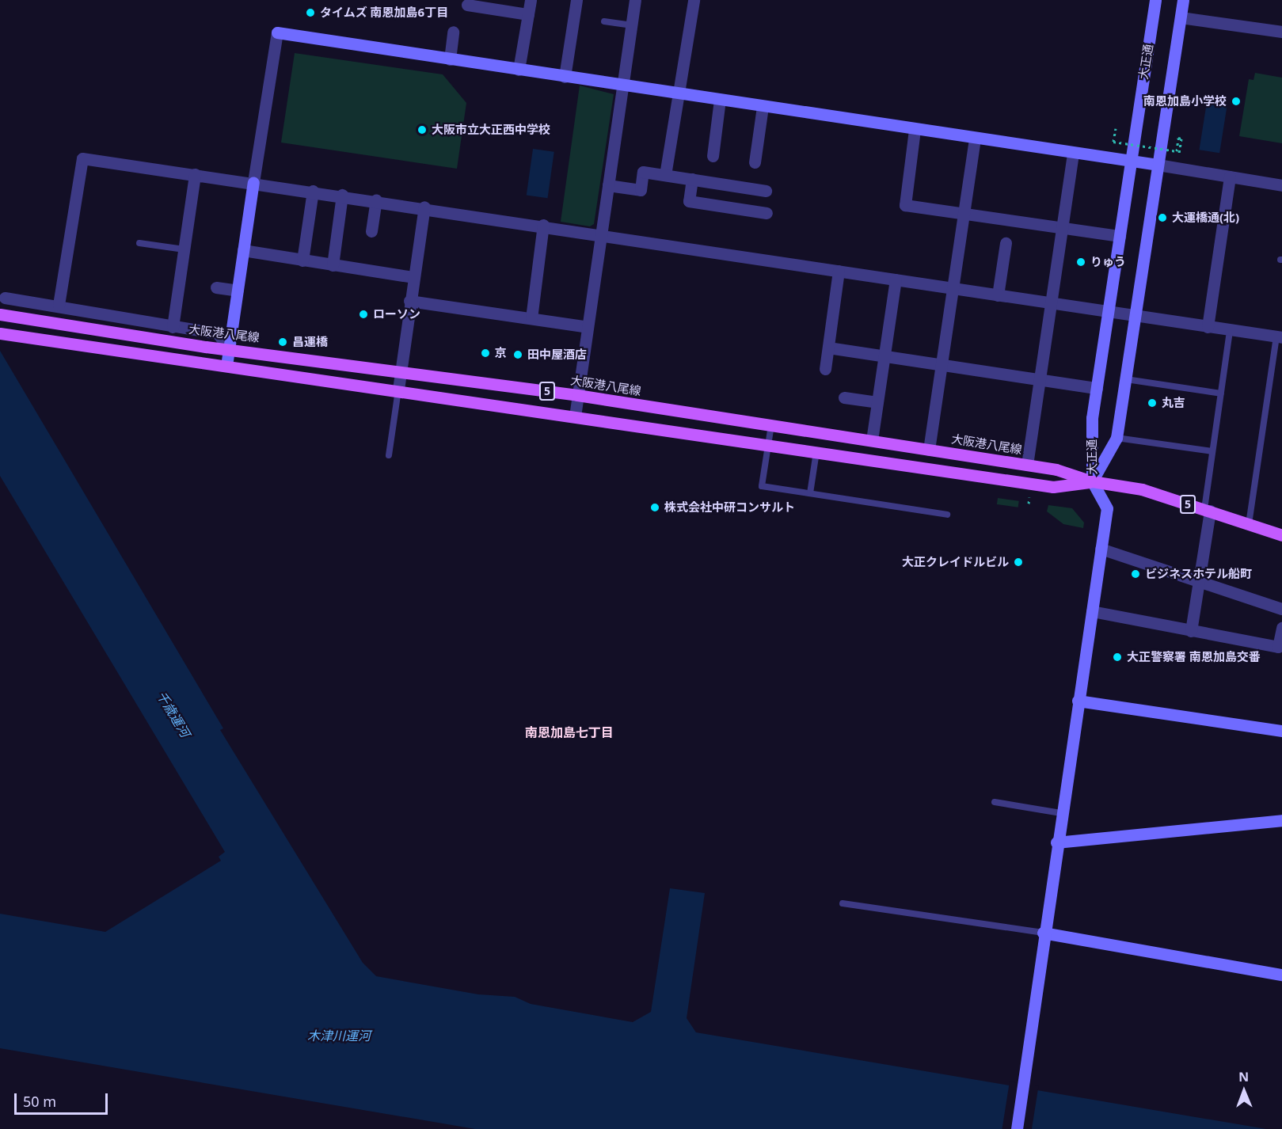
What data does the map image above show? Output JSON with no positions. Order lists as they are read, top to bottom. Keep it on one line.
{"streets":{"main road":["大阪港八尾線","5"],"street":["大正通"]},"crossings":[["大正通","大阪港八尾線"]],"districts":["南恩加島七丁目"],"water":["千歳運河","木津川運河"],"places":["タイムズ 南恩加島6丁目","南恩加島小学校","大阪市立大正西中学校","大運橋通(北)","りゅう","ローソン","昌運橋","京","田中屋酒店","丸吉","株式会社中研コンサルト","大正クレイドルビル","ビジネスホテル船町","大正警察署 南恩加島交番"],"scale_bar":"50 m","north":"top"}
